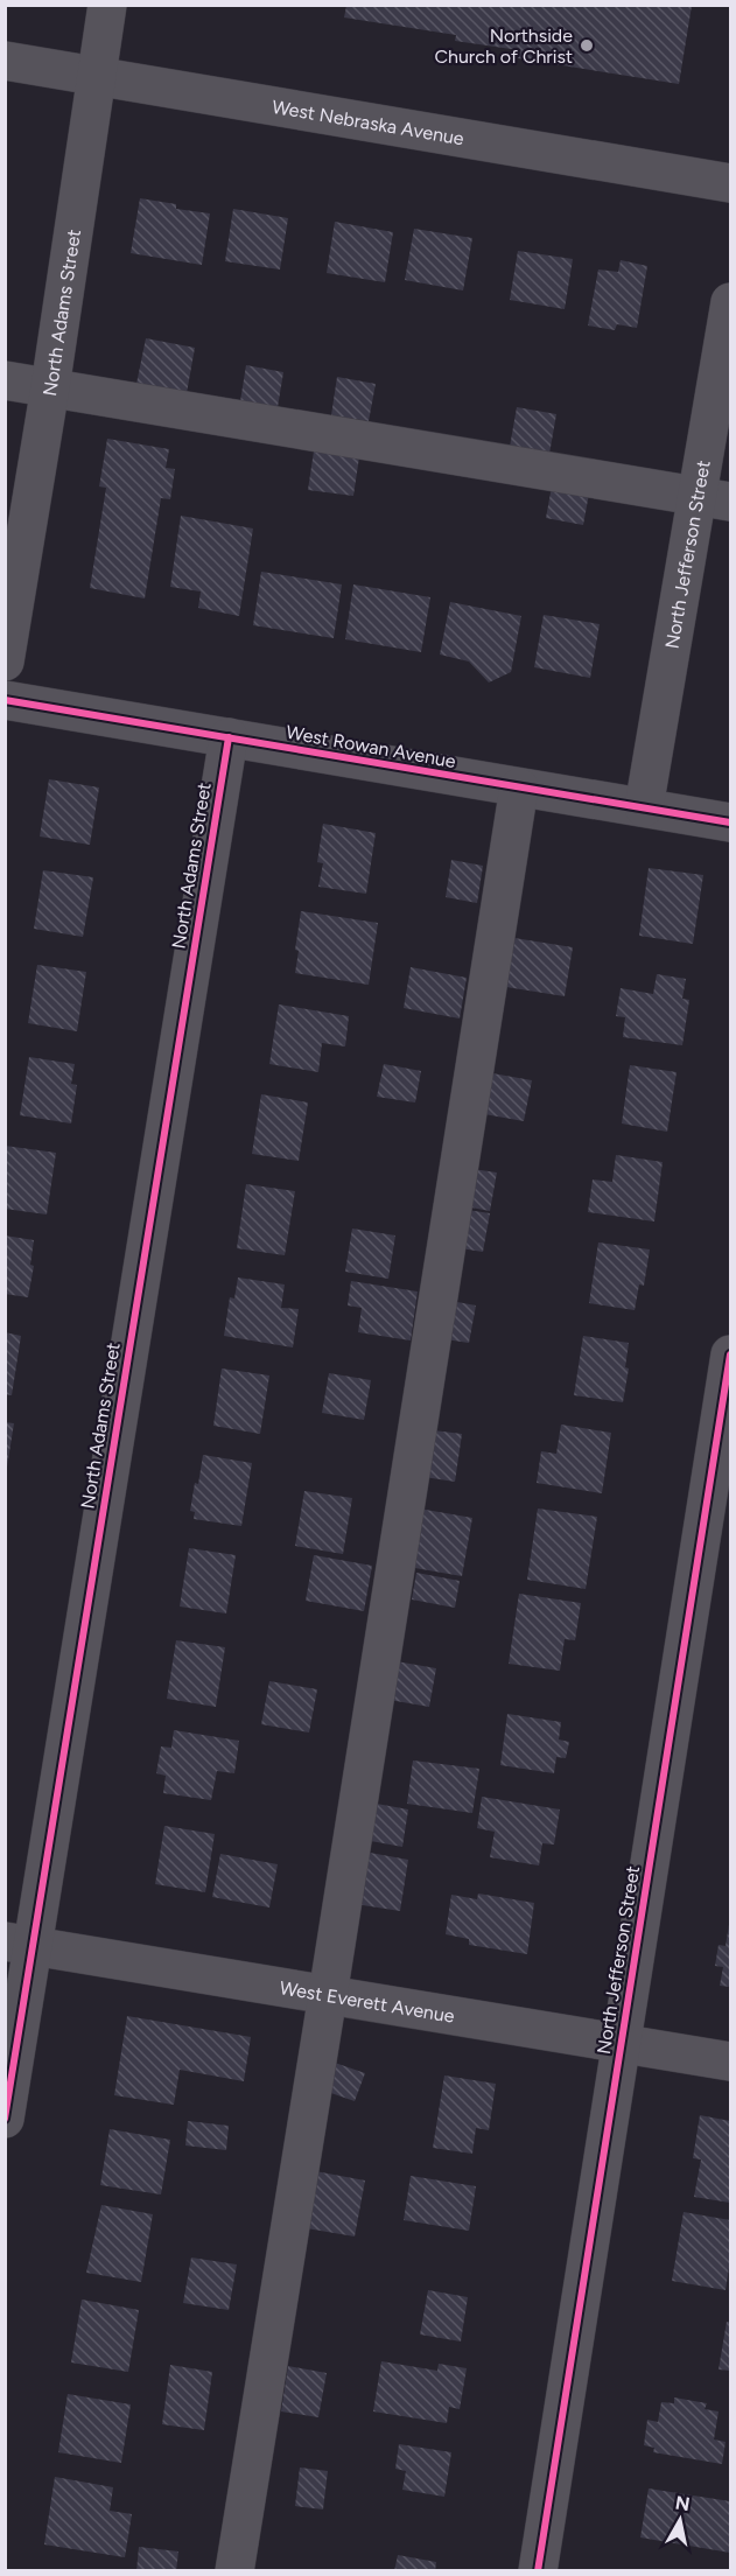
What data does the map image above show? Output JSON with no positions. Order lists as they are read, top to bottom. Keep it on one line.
{"streets":{"street":["West Nebraska Avenue","North Adams Street","North Jefferson Street","West Rowan Avenue","West Everett Avenue"]},"crossings":[["West Nebraska Avenue","North Adams Street"],["North Adams Street","West Rowan Avenue"],["North Adams Street","West Everett Avenue"],["North Jefferson Street","West Rowan Avenue"],["North Jefferson Street","West Everett Avenue"]],"places":["Northside Church of Christ"],"north":"top"}
